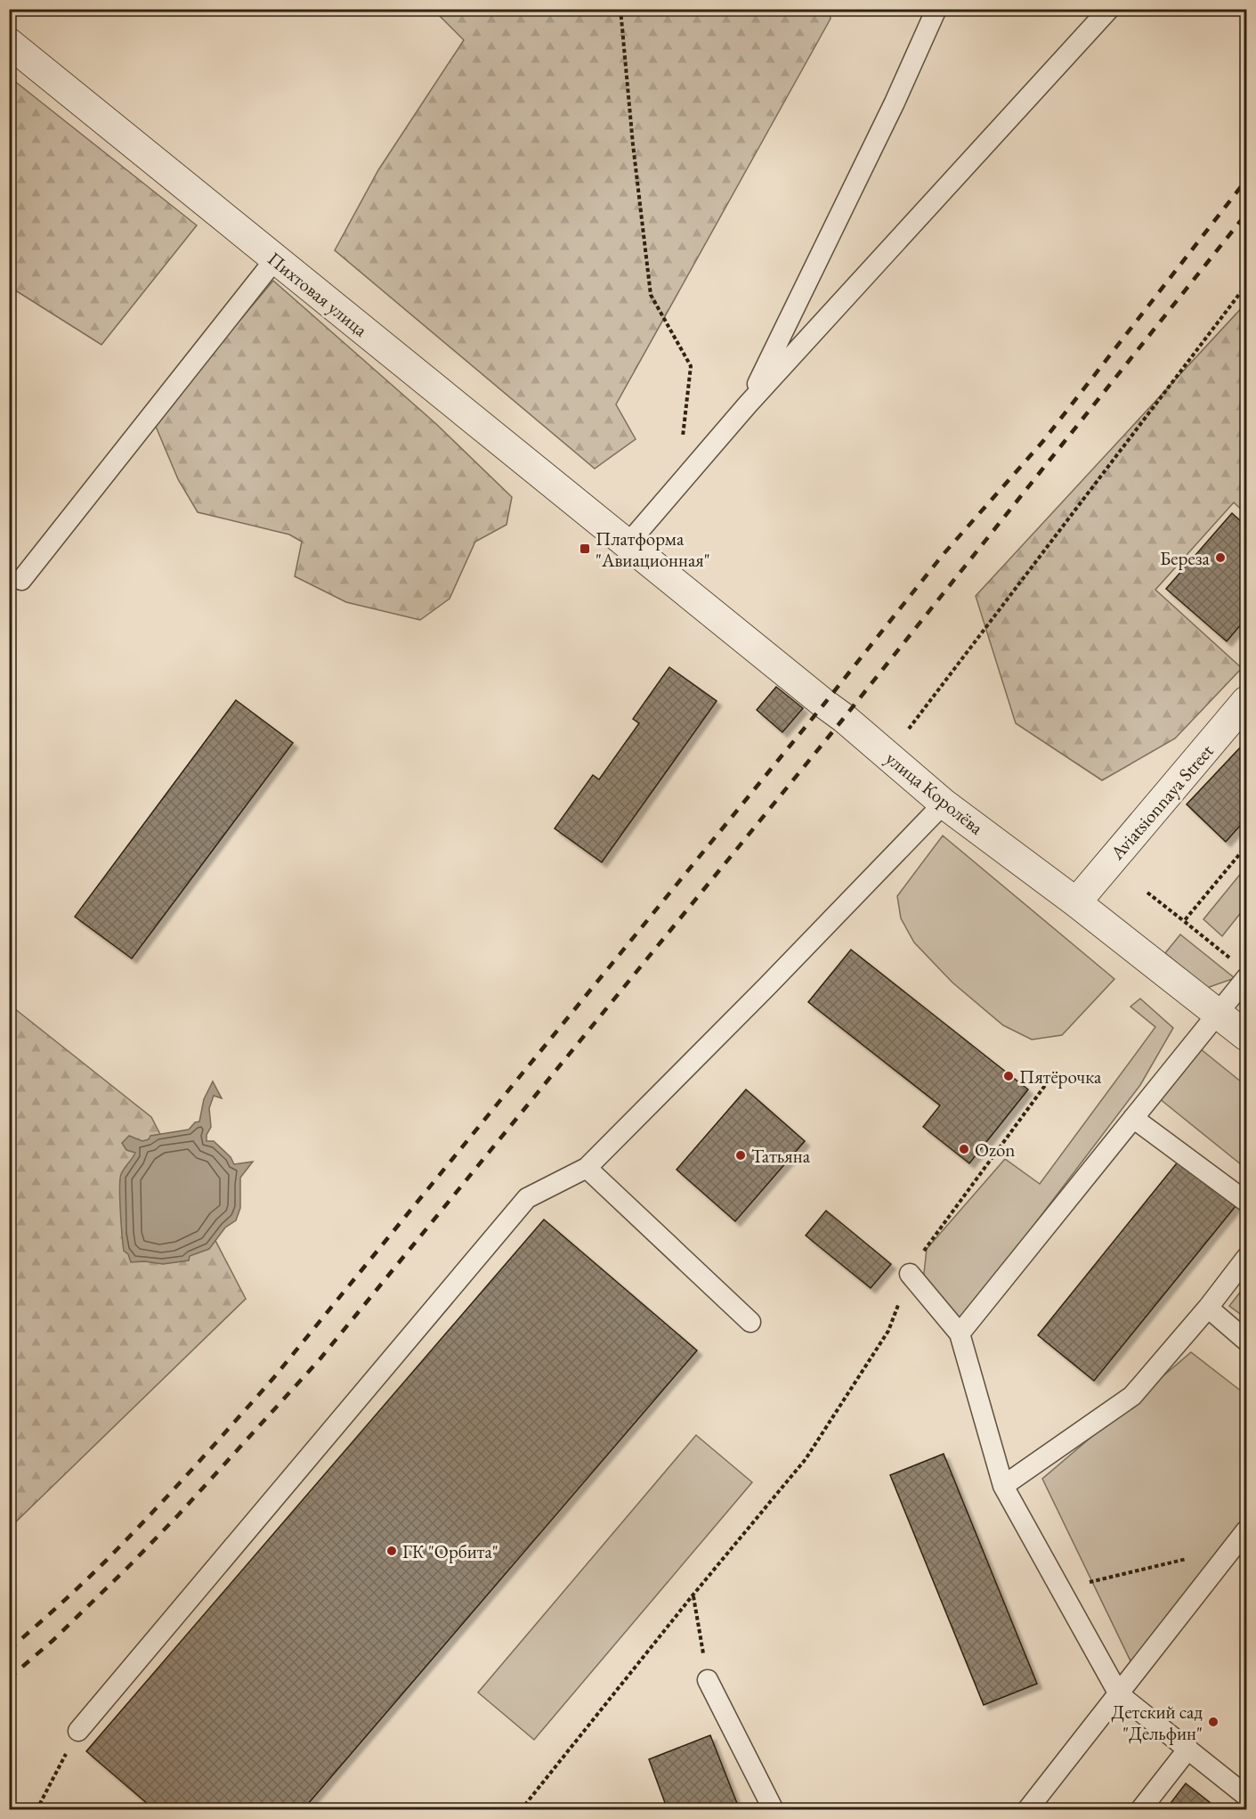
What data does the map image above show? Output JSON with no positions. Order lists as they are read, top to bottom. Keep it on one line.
{"streets":{"street":["Пихтовая улица","улица Королёва","Aviatsionnaya Street"]},"crossings":[["Пихтовая улица","улица Королёва"],["улица Королёва","Aviatsionnaya Street"]],"places":{"transit":["Платформа \"Авиационная\""],"other":["Береза","Пятёрочка","Ozon","Татьяна","ГК \"Орбита\"","Детский сад \"Дельфин\""]}}
